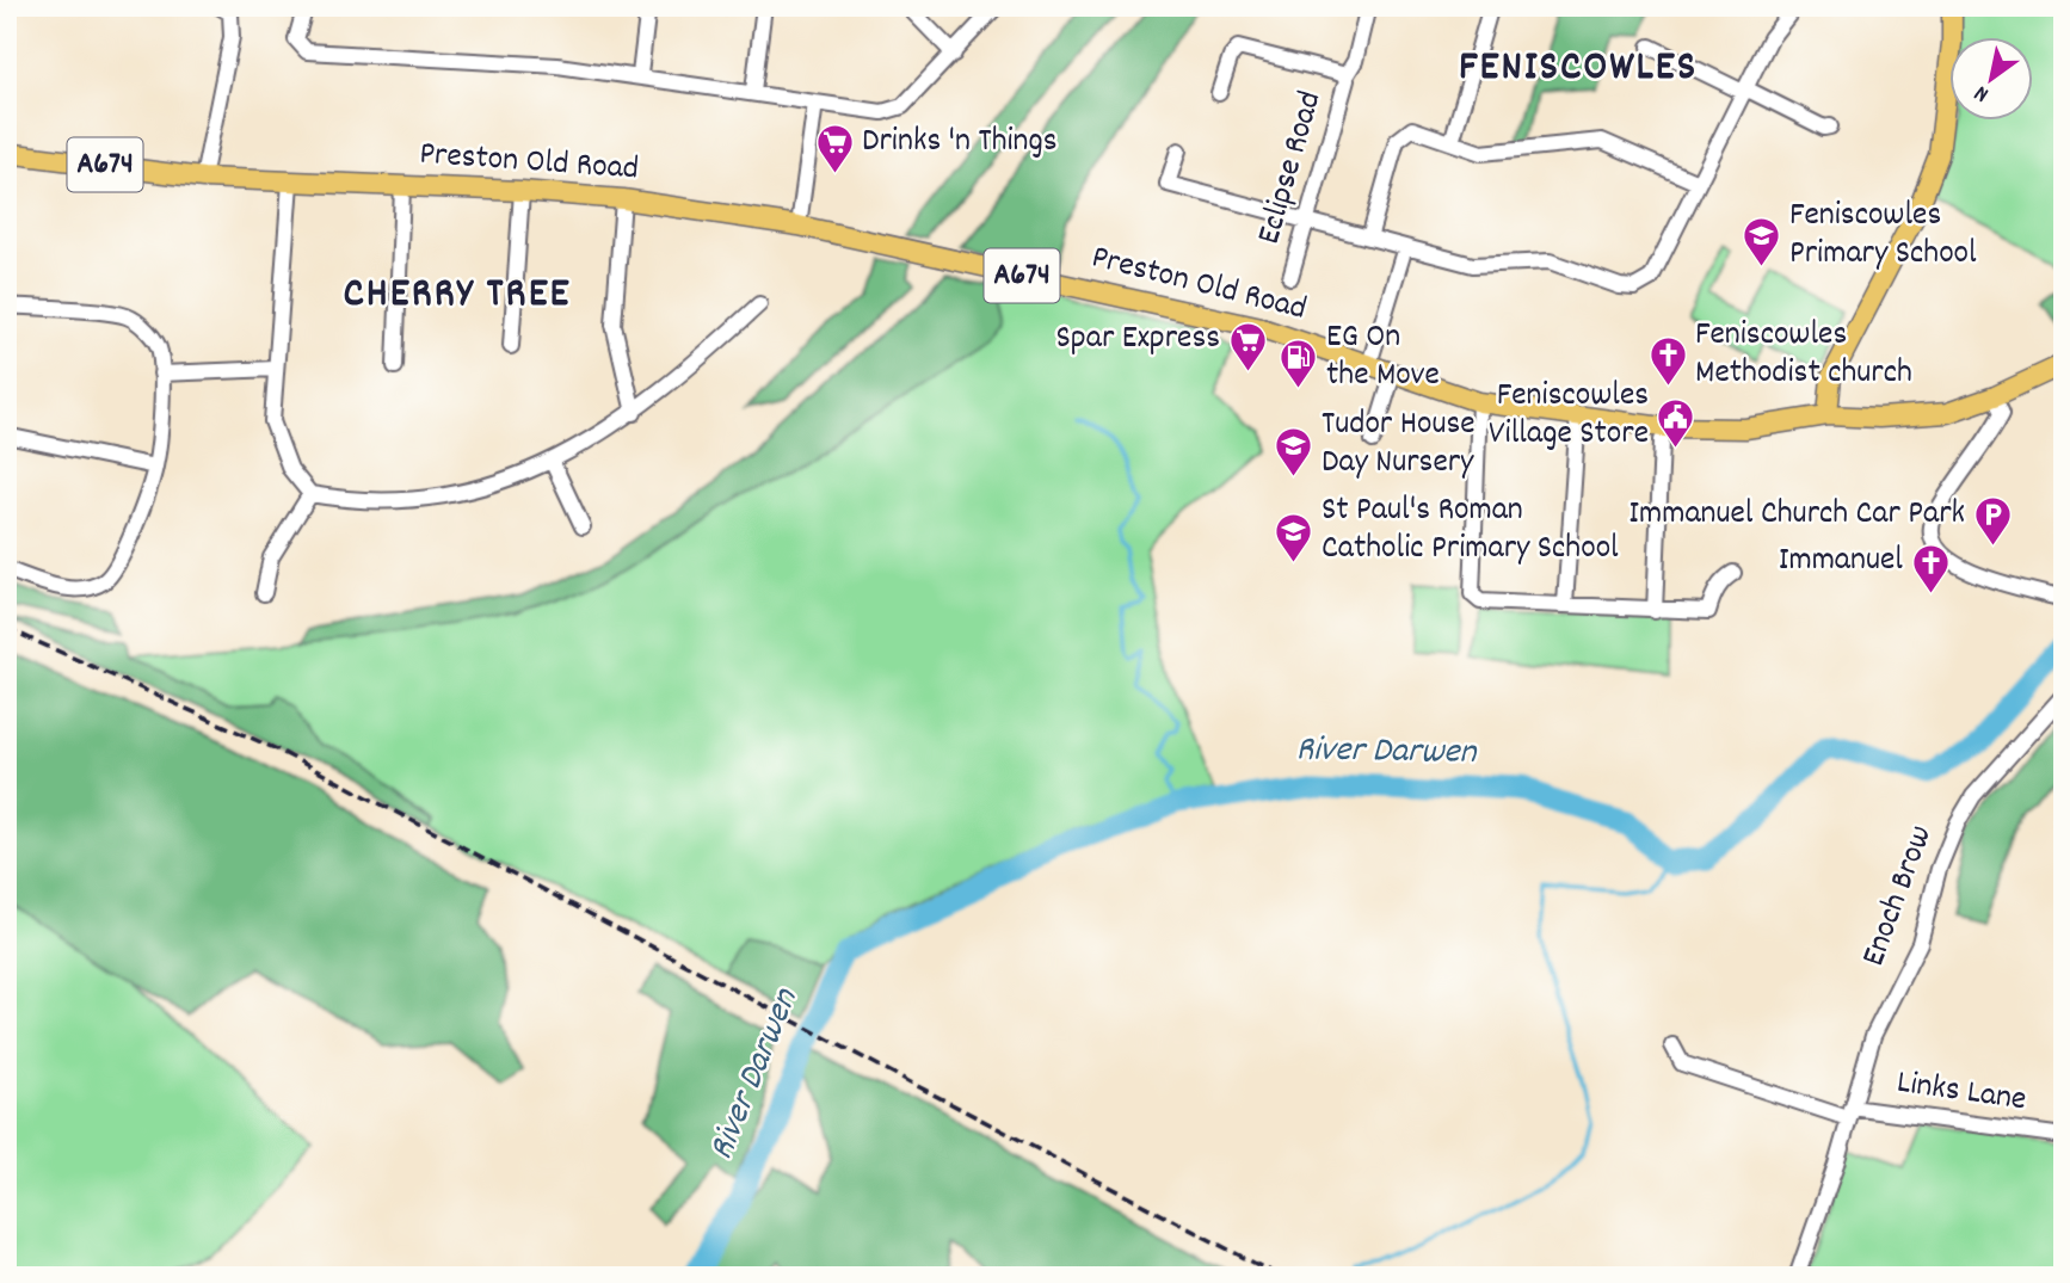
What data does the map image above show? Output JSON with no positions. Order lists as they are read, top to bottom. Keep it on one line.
{"streets":{"main road":["Preston Old Road","A674"],"street":["Eclipse Road","Enoch Brow","Links Lane"]},"crossings":[["Enoch Brow","Links Lane"]],"districts":["FENISCOWLES","CHERRY TREE"],"water":["River Darwen"],"places":{"supermarket":["Drinks 'n Things","Spar Express"],"school or university":["Feniscowles Primary School","Tudor House Day Nursery","St Paul's Roman Catholic Primary School"],"church":["Feniscowles Methodist church","Immanuel"],"fuel station":["EG On the Move"],"public building":["Feniscowles Village Store"],"parking":["Immanuel Church Car Park"]},"north":"bottom left"}
